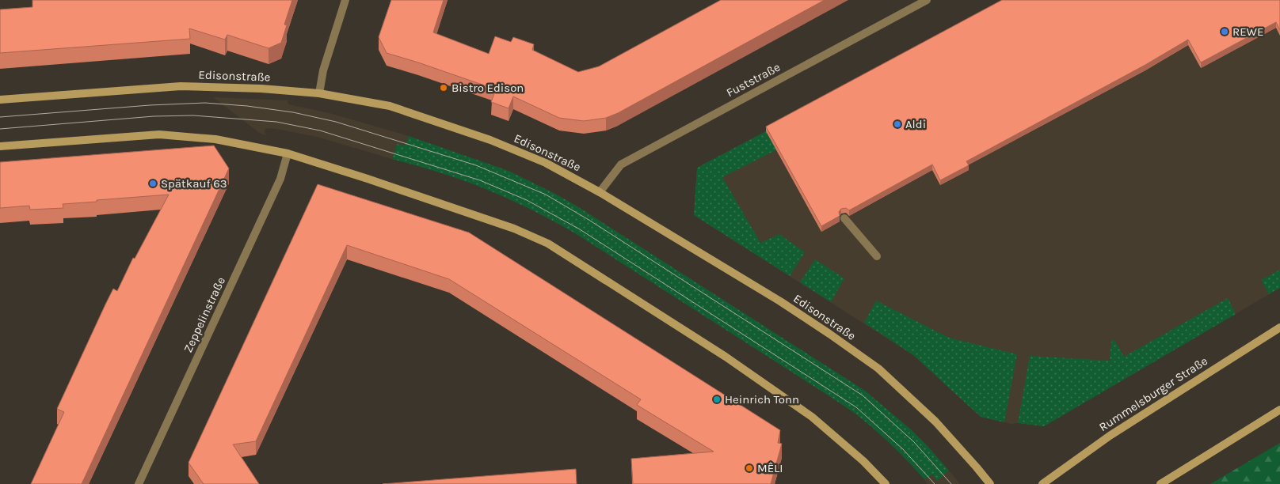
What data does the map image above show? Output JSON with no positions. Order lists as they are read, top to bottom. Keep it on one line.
{"streets":{"main road":["Edisonstraße","Rummelsburger Straße"],"street":["Fuststraße","Zeppelinstraße"]},"crossings":[["Edisonstraße","Fuststraße"]],"places":["REWE","Bistro Edison","Aldi","Spätkauf 63","Heinrich Tonn","MÊLI"]}
